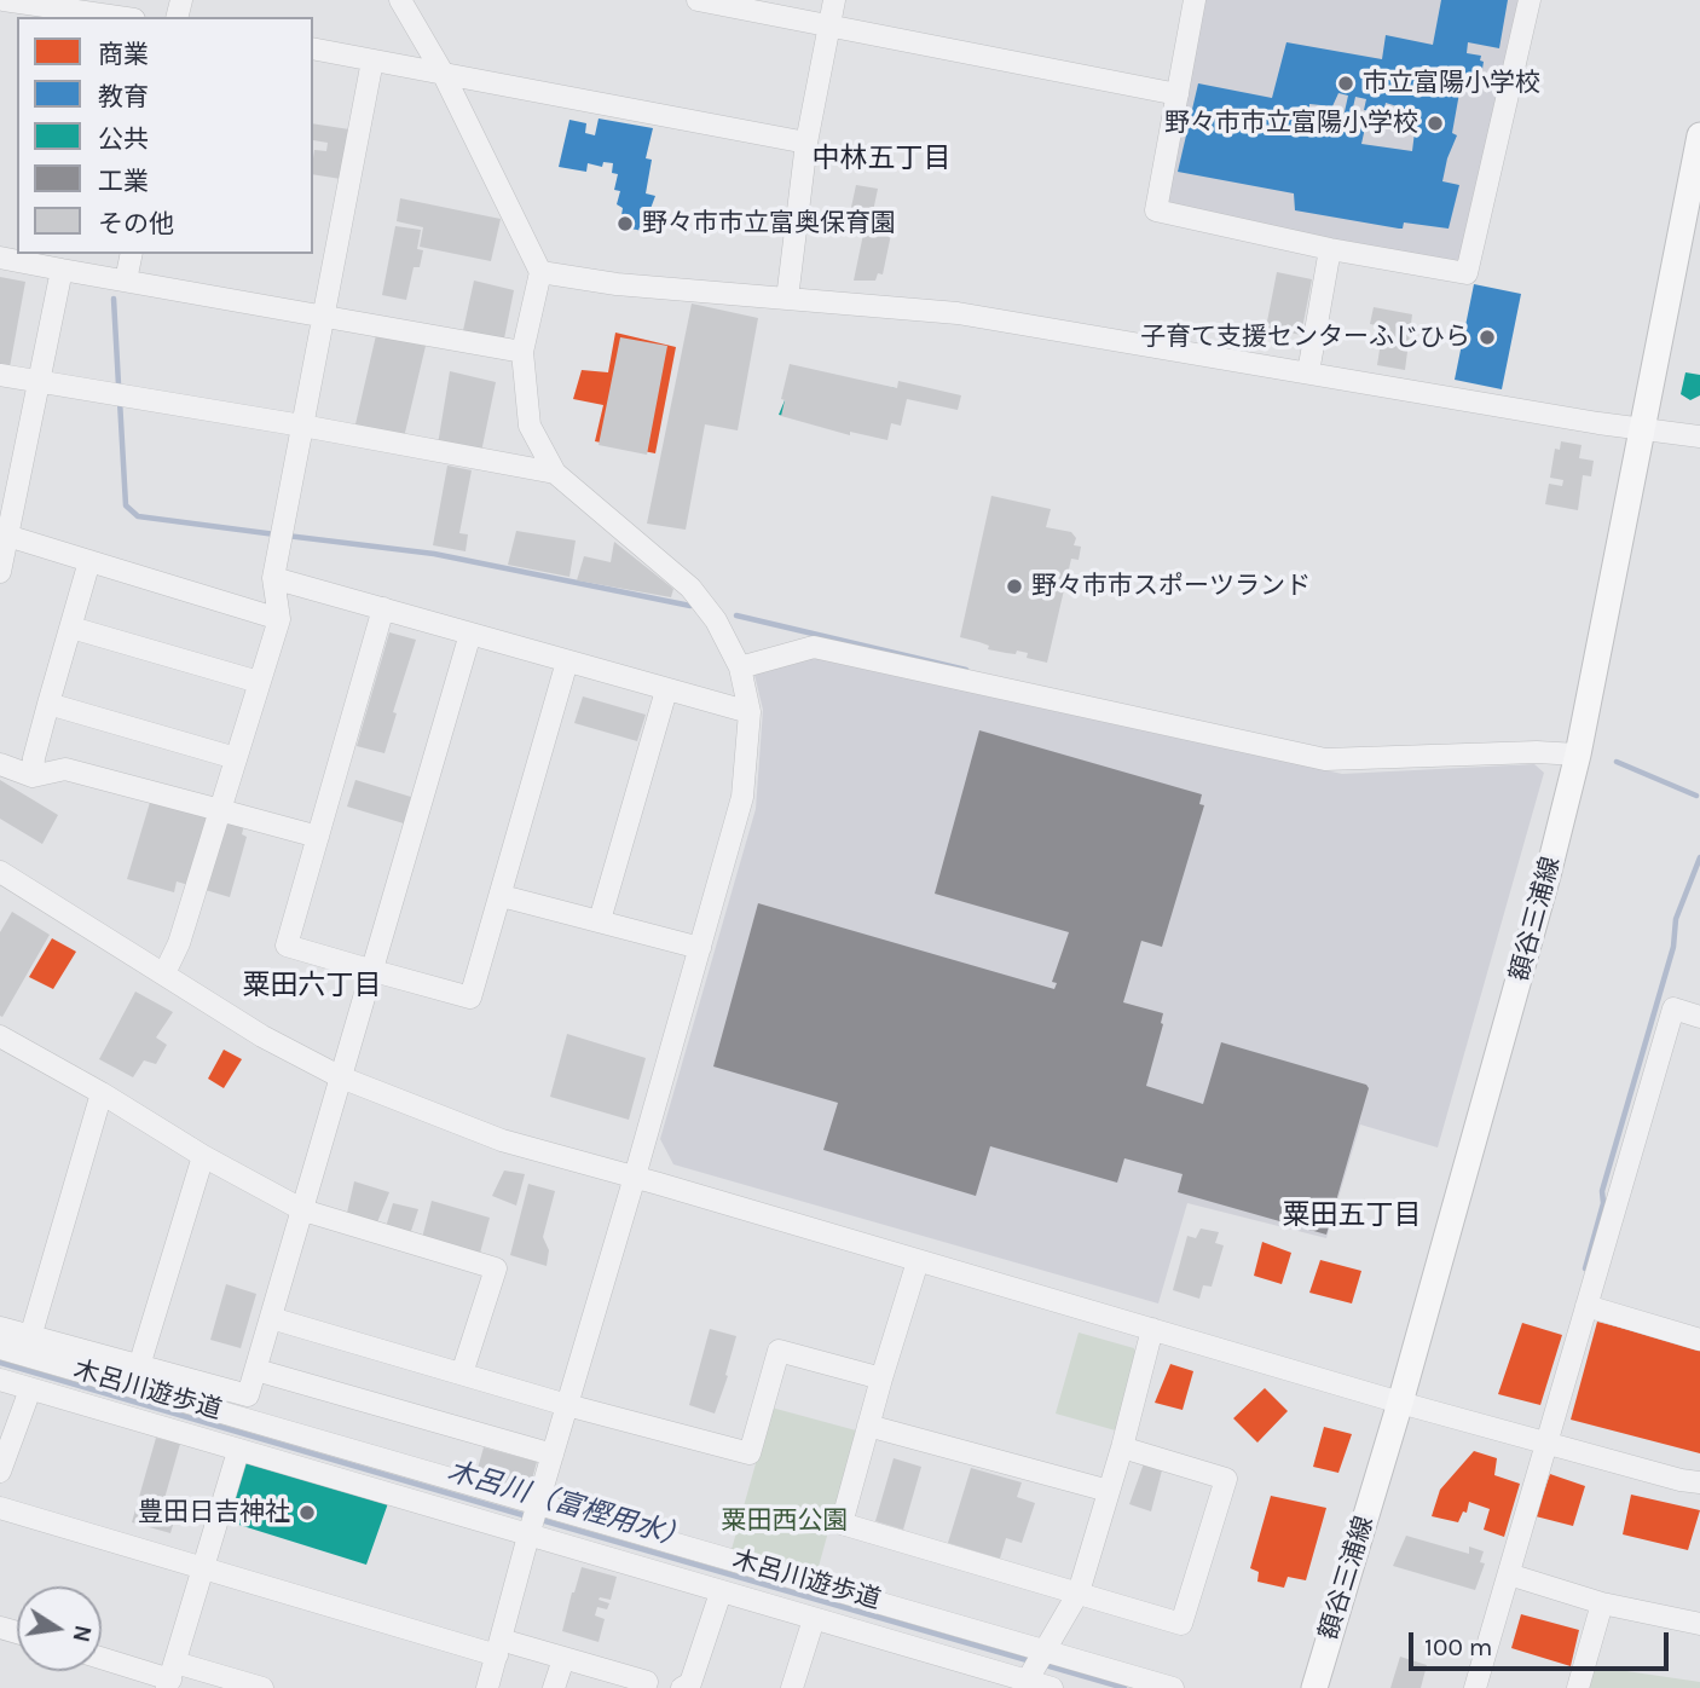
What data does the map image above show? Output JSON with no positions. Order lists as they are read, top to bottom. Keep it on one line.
{"streets":{"main road":["額谷三浦線"],"street":["木呂川遊歩道"]},"districts":["中林五丁目","粟田六丁目","粟田五丁目"],"water":["木呂川（富樫用水）"],"parks":["粟田西公園"],"places":["市立富陽小学校","野々市市立富陽小学校","野々市市立富奥保育園","子育て支援センターふじひら","野々市市スポーツランド","豊田日吉神社"],"legend":["商業","教育","公共","工業","その他"],"scale_bar":"100 m","north":"right"}
